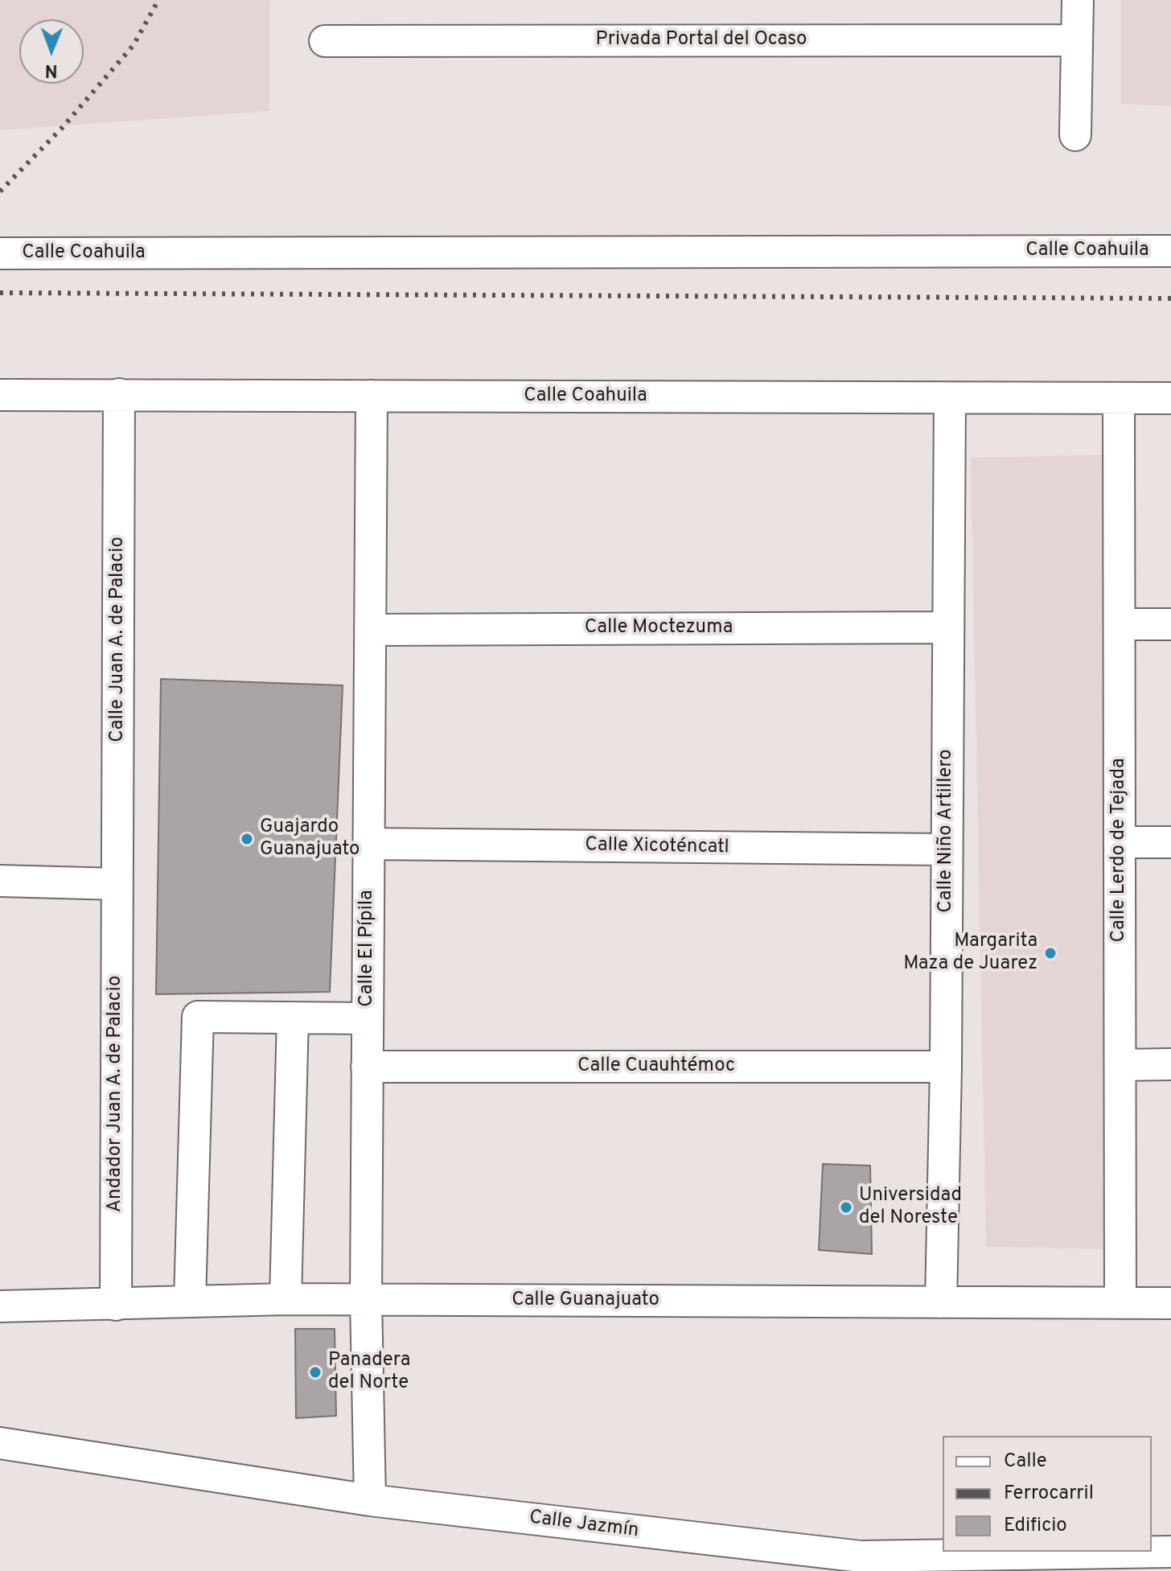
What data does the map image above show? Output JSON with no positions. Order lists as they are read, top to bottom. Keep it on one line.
{"streets":{"street":["Privada Portal del Ocaso","Calle Coahuila","Calle Moctezuma","Calle Juan A. de Palacio","Calle Niño Artillero","Calle Xicoténcatl","Calle Lerdo de Tejada","Calle El Pípila","Calle Cuauhtémoc","Andador Juan A. de Palacio","Calle Guanajuato","Calle Jazmín"]},"crossings":[["Calle Coahuila","Calle Juan A. de Palacio"],["Calle Coahuila","Calle Niño Artillero"],["Calle Coahuila","Calle Lerdo de Tejada"],["Calle Coahuila","Calle El Pípila"],["Calle Moctezuma","Calle Niño Artillero"],["Calle Moctezuma","Calle El Pípila"],["Calle Juan A. de Palacio","Andador Juan A. de Palacio"],["Calle Niño Artillero","Calle Xicoténcatl"],["Calle Niño Artillero","Calle Cuauhtémoc"],["Calle Niño Artillero","Calle Guanajuato"],["Calle Xicoténcatl","Calle El Pípila"],["Calle Lerdo de Tejada","Calle Guanajuato"],["Calle El Pípila","Calle Cuauhtémoc"],["Calle El Pípila","Calle Guanajuato"],["Calle El Pípila","Calle Jazmín"],["Andador Juan A. de Palacio","Calle Guanajuato"]],"places":["Guajardo Guanajuato","Margarita Maza de Juarez","Universidad del Noreste","Panadera del Norte"],"legend":["Calle","Ferrocarril","Edificio"],"north":"bottom"}
